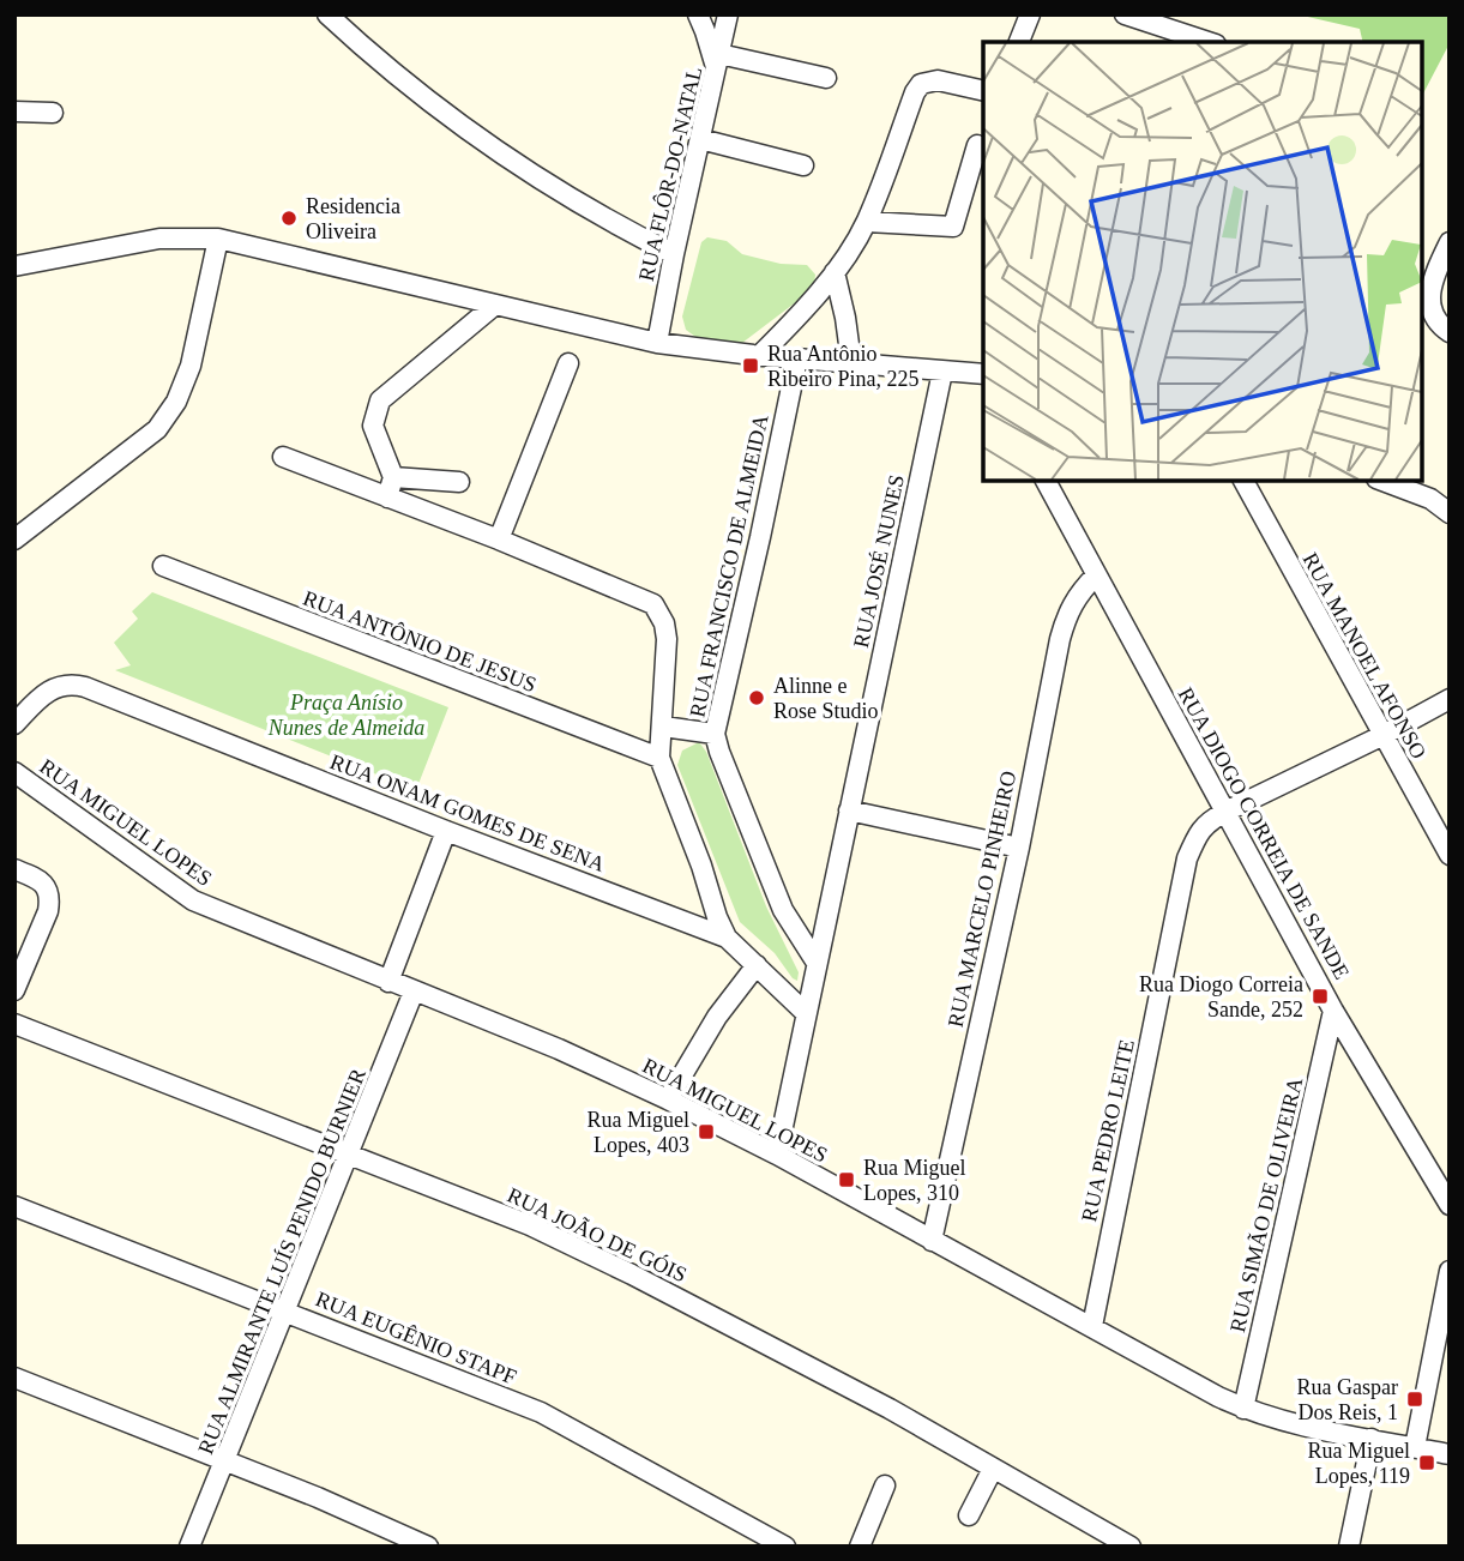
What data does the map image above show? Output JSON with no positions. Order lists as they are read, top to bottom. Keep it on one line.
{"streets":{"street":["RUA FLÔR-DO-NATAL","RUA JOSÉ NUNES","RUA FRANCISCO DE ALMEIDA","RUA ANTÔNIO DE JESUS","RUA MANOEL AFONSO","RUA ONAM GOMES DE SENA","RUA MIGUEL LOPES","RUA DIOGO CORREIA DE SANDE","RUA MARCELO PINHEIRO","RUA PEDRO LEITE","RUA SIMÃO DE OLIVEIRA","RUA JOÃO DE GÓIS","RUA ALMIRANTE LUÍS PENIDO BURNIER","RUA EUGÊNIO STAPF"]},"crossings":[["RUA JOSÉ NUNES","RUA FRANCISCO DE ALMEIDA"],["RUA JOSÉ NUNES","RUA MIGUEL LOPES"],["RUA MANOEL AFONSO","RUA PEDRO LEITE"],["RUA MIGUEL LOPES","RUA MARCELO PINHEIRO"],["RUA MIGUEL LOPES","RUA PEDRO LEITE"],["RUA MIGUEL LOPES","RUA SIMÃO DE OLIVEIRA"],["RUA MIGUEL LOPES","RUA ALMIRANTE LUÍS PENIDO BURNIER"],["RUA DIOGO CORREIA DE SANDE","RUA MARCELO PINHEIRO"],["RUA DIOGO CORREIA DE SANDE","RUA PEDRO LEITE"],["RUA DIOGO CORREIA DE SANDE","RUA SIMÃO DE OLIVEIRA"],["RUA JOÃO DE GÓIS","RUA ALMIRANTE LUÍS PENIDO BURNIER"],["RUA ALMIRANTE LUÍS PENIDO BURNIER","RUA EUGÊNIO STAPF"]],"parks":["Praça Anísio Nunes de Almeida"],"places":{"other":["Residencia Oliveira","Alinne e Rose Studio"],"transit":["Rua Antônio Ribeiro Pina, 225","Rua Diogo Correia Sande, 252","Rua Miguel Lopes, 403","Rua Miguel Lopes, 310","Rua Gaspar Dos Reis, 1","Rua Miguel Lopes, 119"]}}
